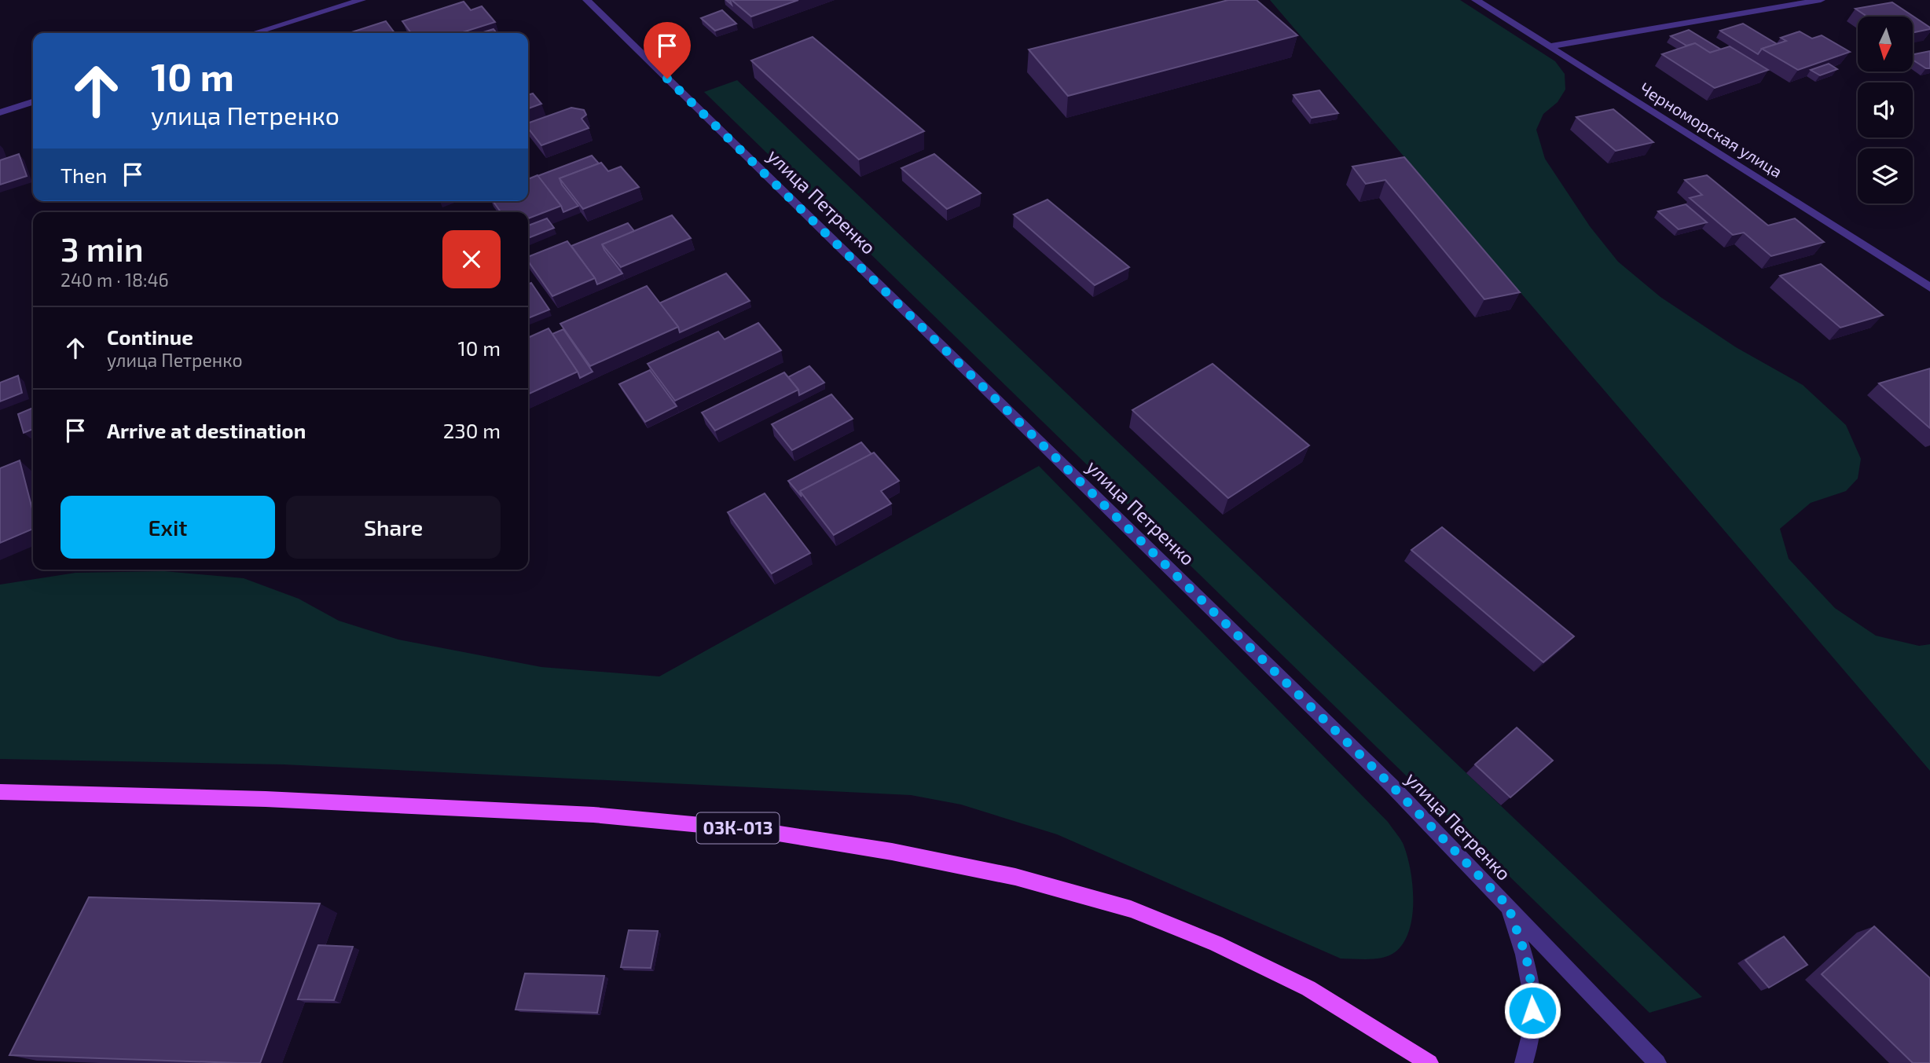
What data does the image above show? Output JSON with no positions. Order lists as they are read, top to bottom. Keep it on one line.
{"streets":{"main road":["03К-013"],"street":["Черноморская улица","улица Петренко"]},"north":"bottom","page":{"turn":["10 m","улица Петренко"],"then":"Then","heading":["3 min","240 m · 18:46"],"list":[{"name":"Continue","note":"улица Петренко","value":"10 m"},{"name":"Arrive at destination","value":"230 m"}],"buttons":["Exit","Share"]}}
